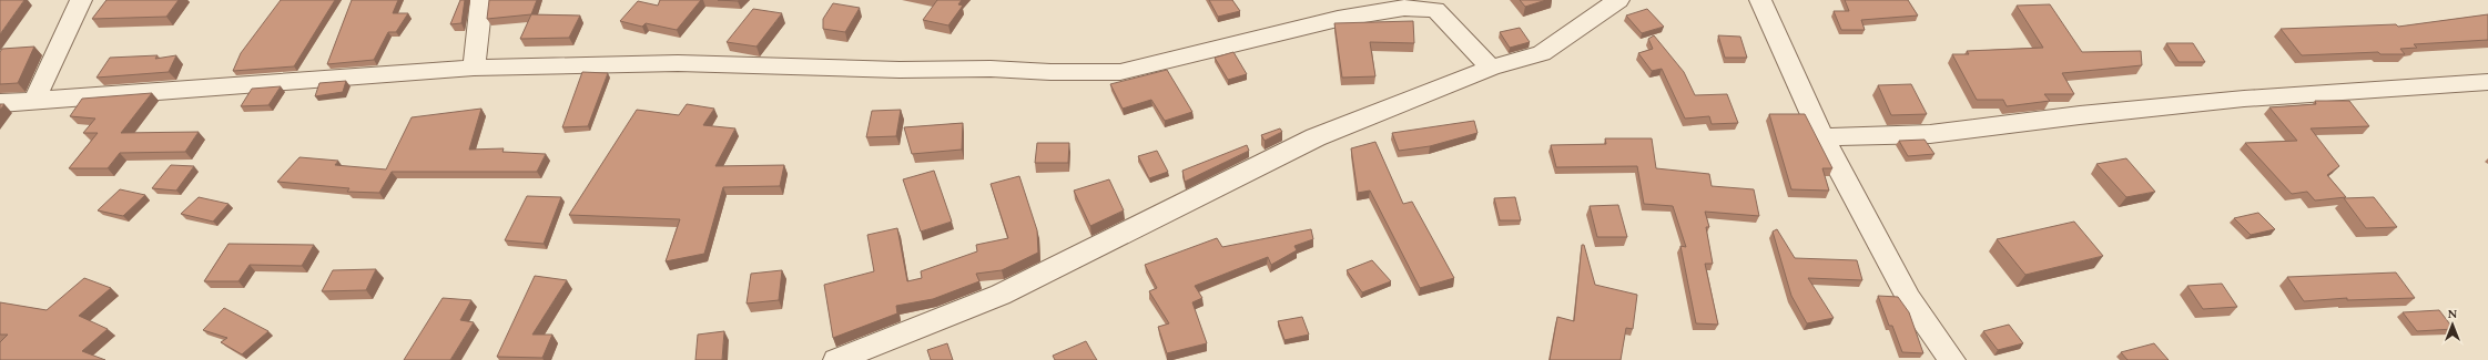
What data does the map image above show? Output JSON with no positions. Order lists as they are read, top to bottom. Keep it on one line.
{"north":"top"}
